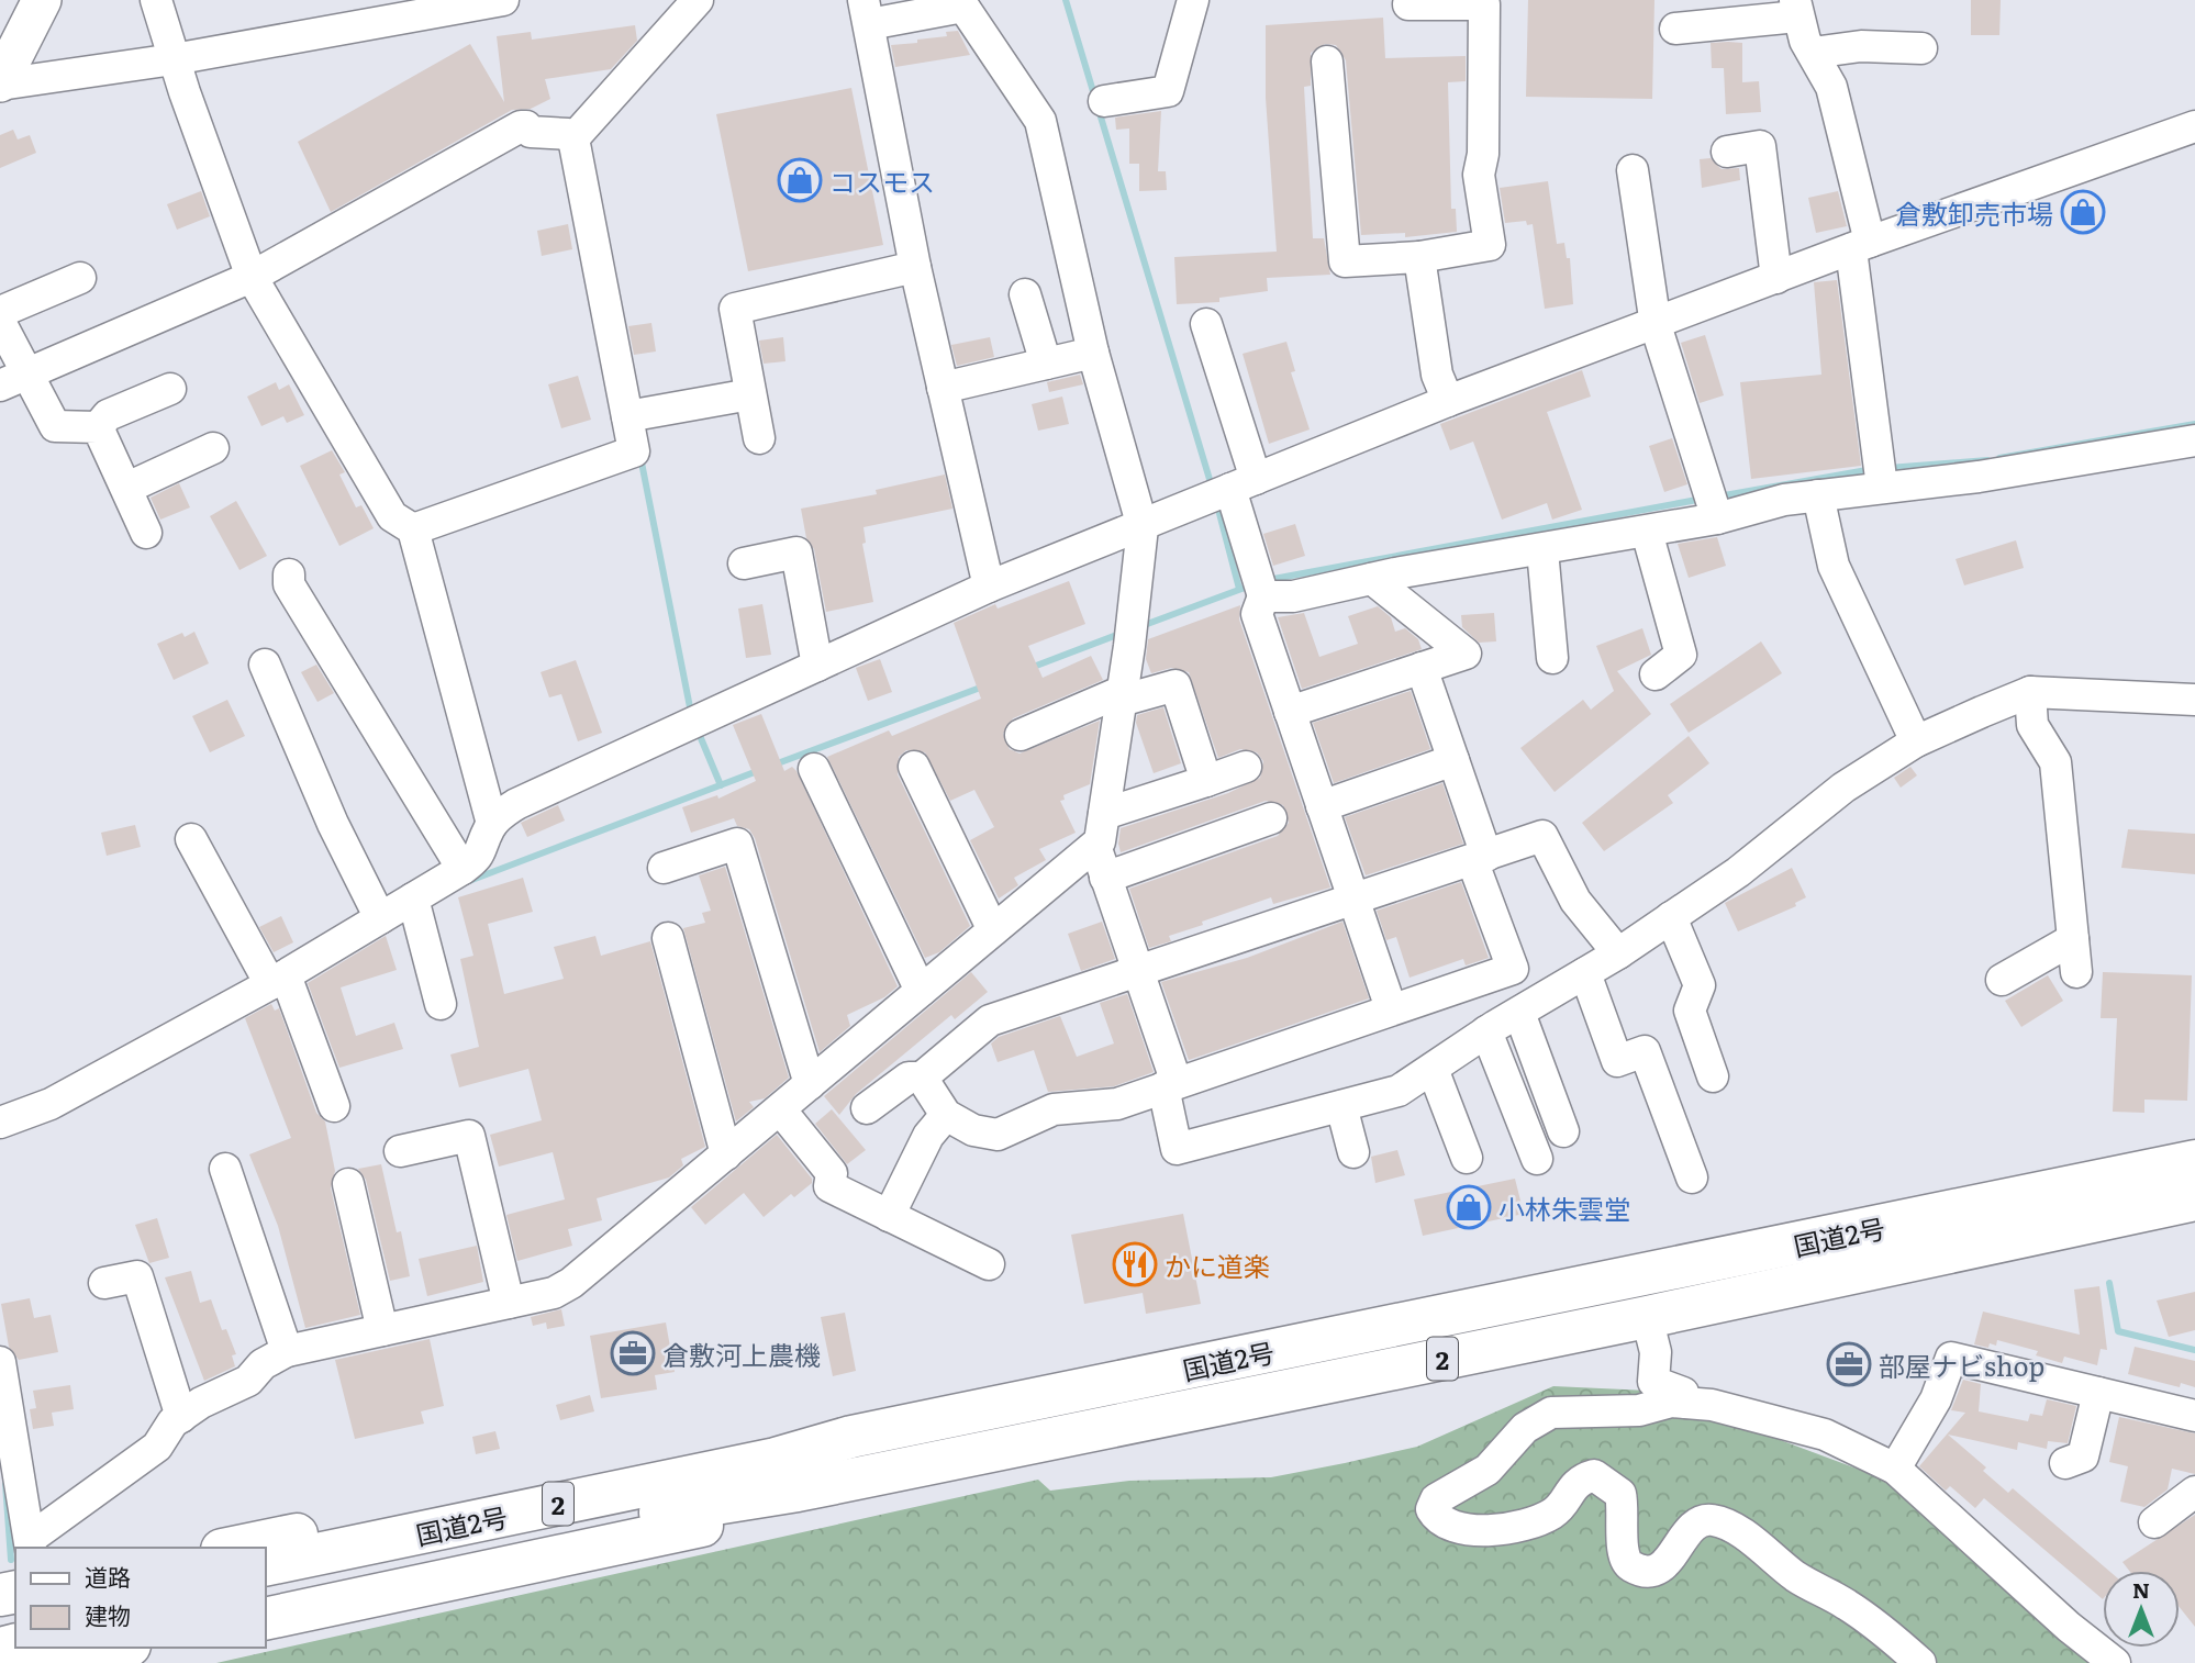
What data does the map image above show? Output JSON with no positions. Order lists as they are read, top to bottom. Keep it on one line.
{"streets":{"highway":["国道2号","2"]},"places":{"shop":["コスモス","倉敷卸売市場","小林朱雲堂"],"restaurant":["かに道楽"],"office":["倉敷河上農機","部屋ナビshop"]},"legend":["道路","建物"],"north":"top"}
